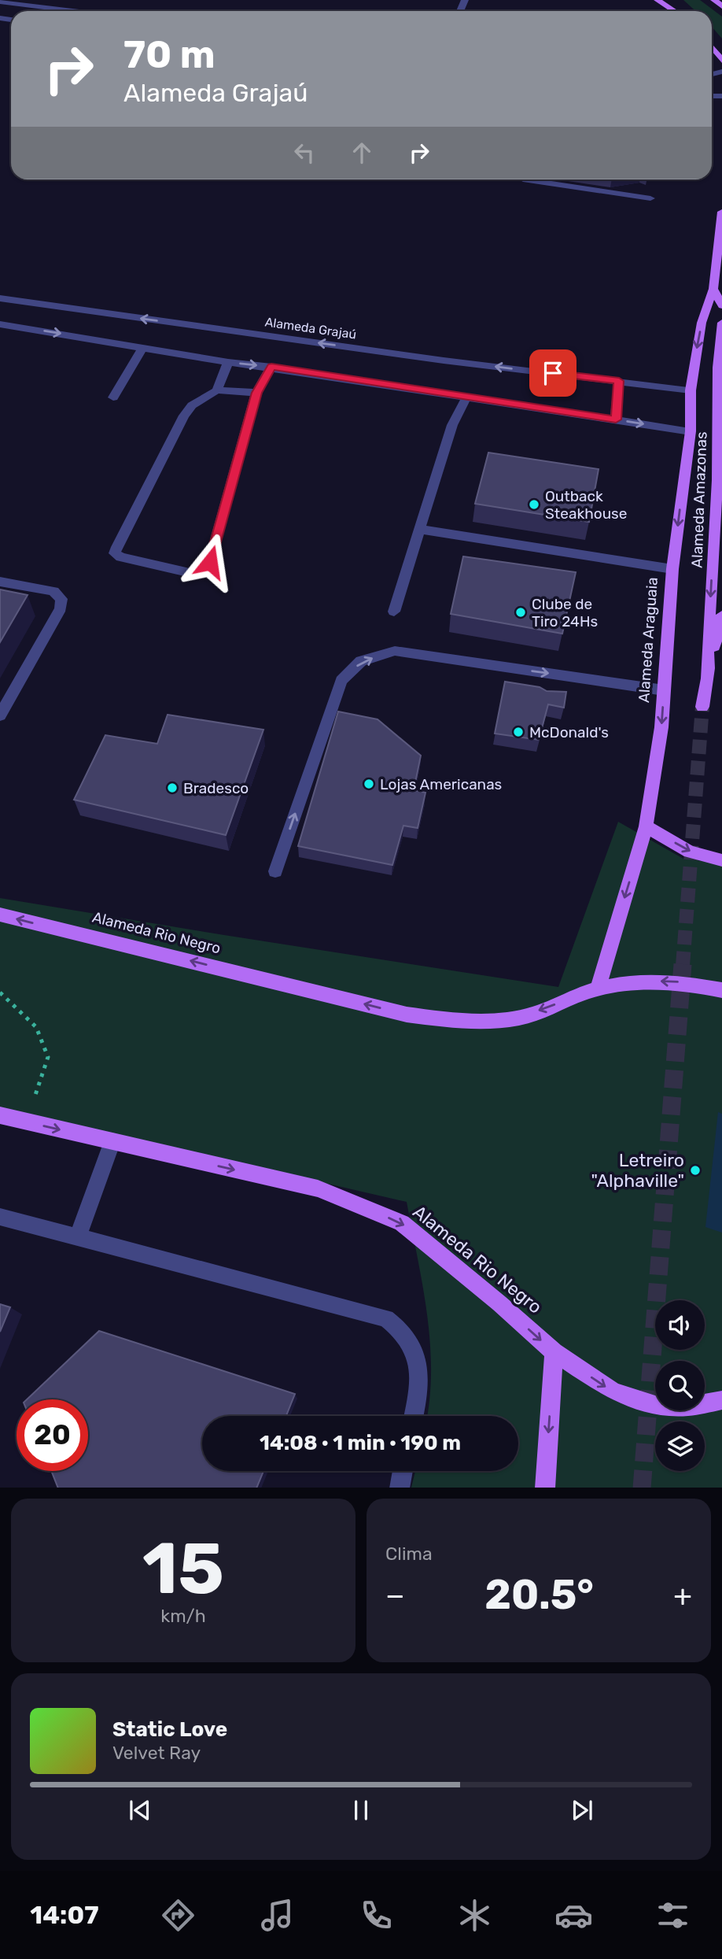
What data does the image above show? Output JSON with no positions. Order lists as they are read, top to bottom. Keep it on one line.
{"streets":{"main road":["Alameda Amazonas","Alameda Araguaia","Alameda Rio Negro"],"street":["Alameda Grajaú"]},"crossings":[["Alameda Grajaú","Alameda Araguaia"],["Alameda Araguaia","Alameda Rio Negro"]],"one_way":["Alameda Amazonas","Alameda Araguaia"],"places":["Outback Steakhouse","Clube de Tiro 24Hs","McDonald's","Lojas Americanas","Bradesco","Letreiro \"Alphaville\""],"page":{"turn":["70 m","Alameda Grajaú"],"limit":"20","trip":"14:08 · 1 min · 190 m","tile":[["15","km/h"],"Clima"],"heat":["−","20.5°","+"],"song":["Static Love","Velvet Ray"],"tabs":"14:07"}}
